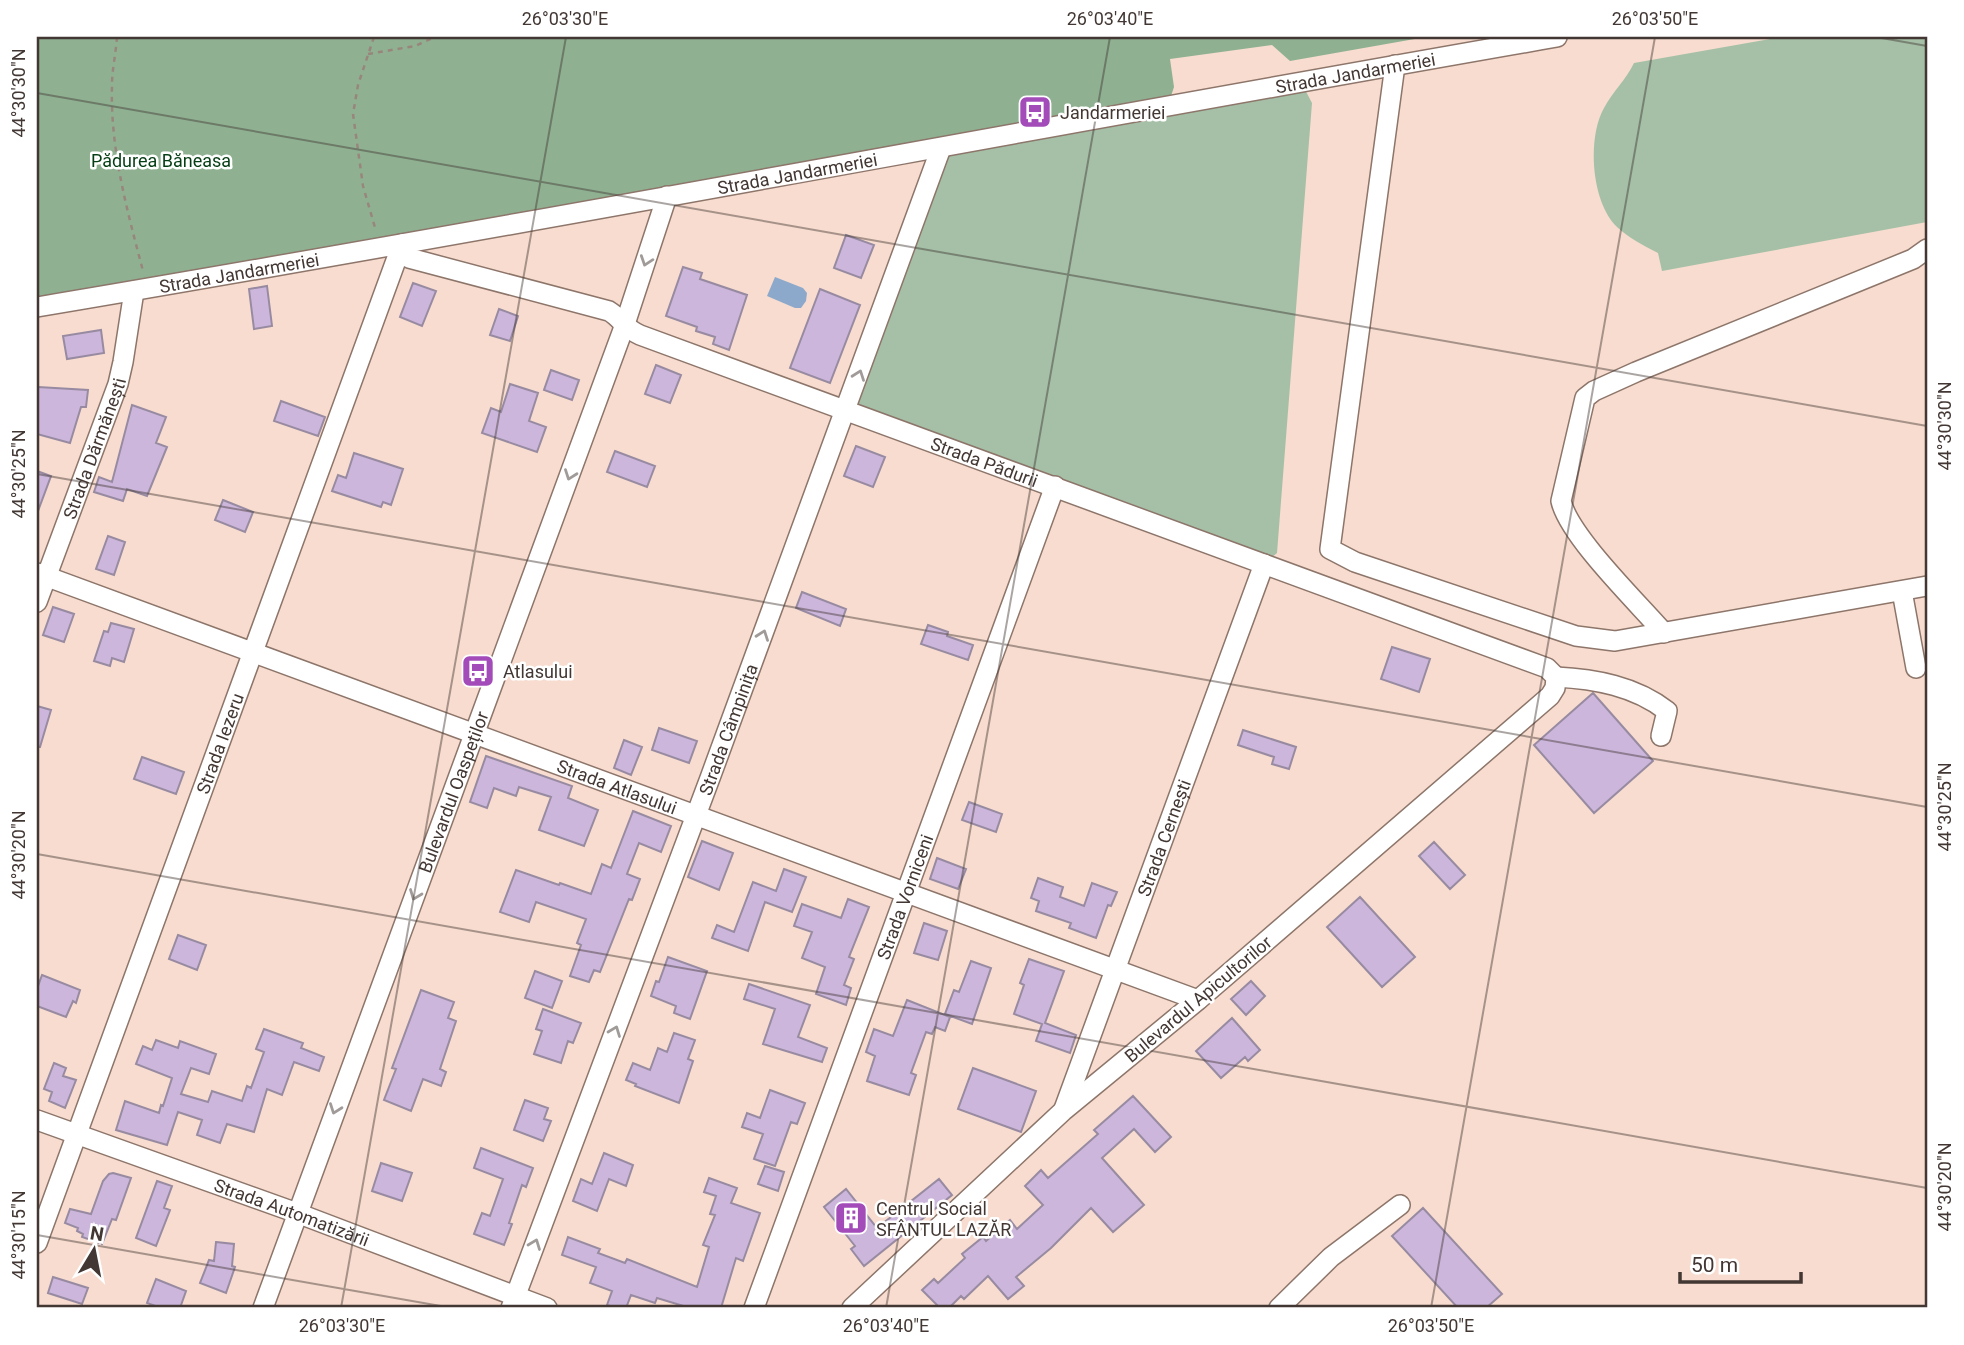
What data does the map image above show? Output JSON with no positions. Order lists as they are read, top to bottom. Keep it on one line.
{"streets":{"street":["Strada Jandarmeriei","Strada Dărmănești","Strada Pădurii","Strada Câmpinița","Strada Iezeru","Strada Atlasului","Bulevardul Oaspeților","Strada Cernești","Strada Vorniceni","Bulevardul Apicultorilor","Strada Automatizării"]},"crossings":[["Strada Jandarmeriei","Strada Dărmănești"],["Strada Jandarmeriei","Strada Pădurii"],["Strada Jandarmeriei","Strada Câmpinița"],["Strada Jandarmeriei","Strada Iezeru"],["Strada Jandarmeriei","Bulevardul Oaspeților"],["Strada Dărmănești","Strada Atlasului"],["Strada Pădurii","Strada Câmpinița"],["Strada Pădurii","Strada Iezeru"],["Strada Pădurii","Bulevardul Oaspeților"],["Strada Pădurii","Strada Cernești"],["Strada Pădurii","Strada Vorniceni"],["Strada Pădurii","Bulevardul Apicultorilor"],["Strada Câmpinița","Strada Atlasului"],["Strada Câmpinița","Strada Automatizării"],["Strada Iezeru","Strada Atlasului"],["Strada Iezeru","Strada Automatizării"],["Strada Atlasului","Bulevardul Oaspeților"],["Strada Atlasului","Strada Cernești"],["Strada Atlasului","Strada Vorniceni"],["Strada Atlasului","Bulevardul Apicultorilor"],["Bulevardul Oaspeților","Strada Automatizării"],["Strada Cernești","Bulevardul Apicultorilor"]],"one_way":["Strada Câmpinița","Bulevardul Oaspeților"],"parks":["Pădurea Băneasa"],"places":{"bus stop":["Jandarmeriei","Atlasului"],"building":["Centrul Social SFÂNTUL LAZĂR"]},"scale_bar":"50 m","north":"top","coordinates":["26°03'30\"E","26°03'40\"E","26°03'50\"E","44°30'30\"N","44°30'25\"N","44°30'20\"N","44°30'15\"N"]}
